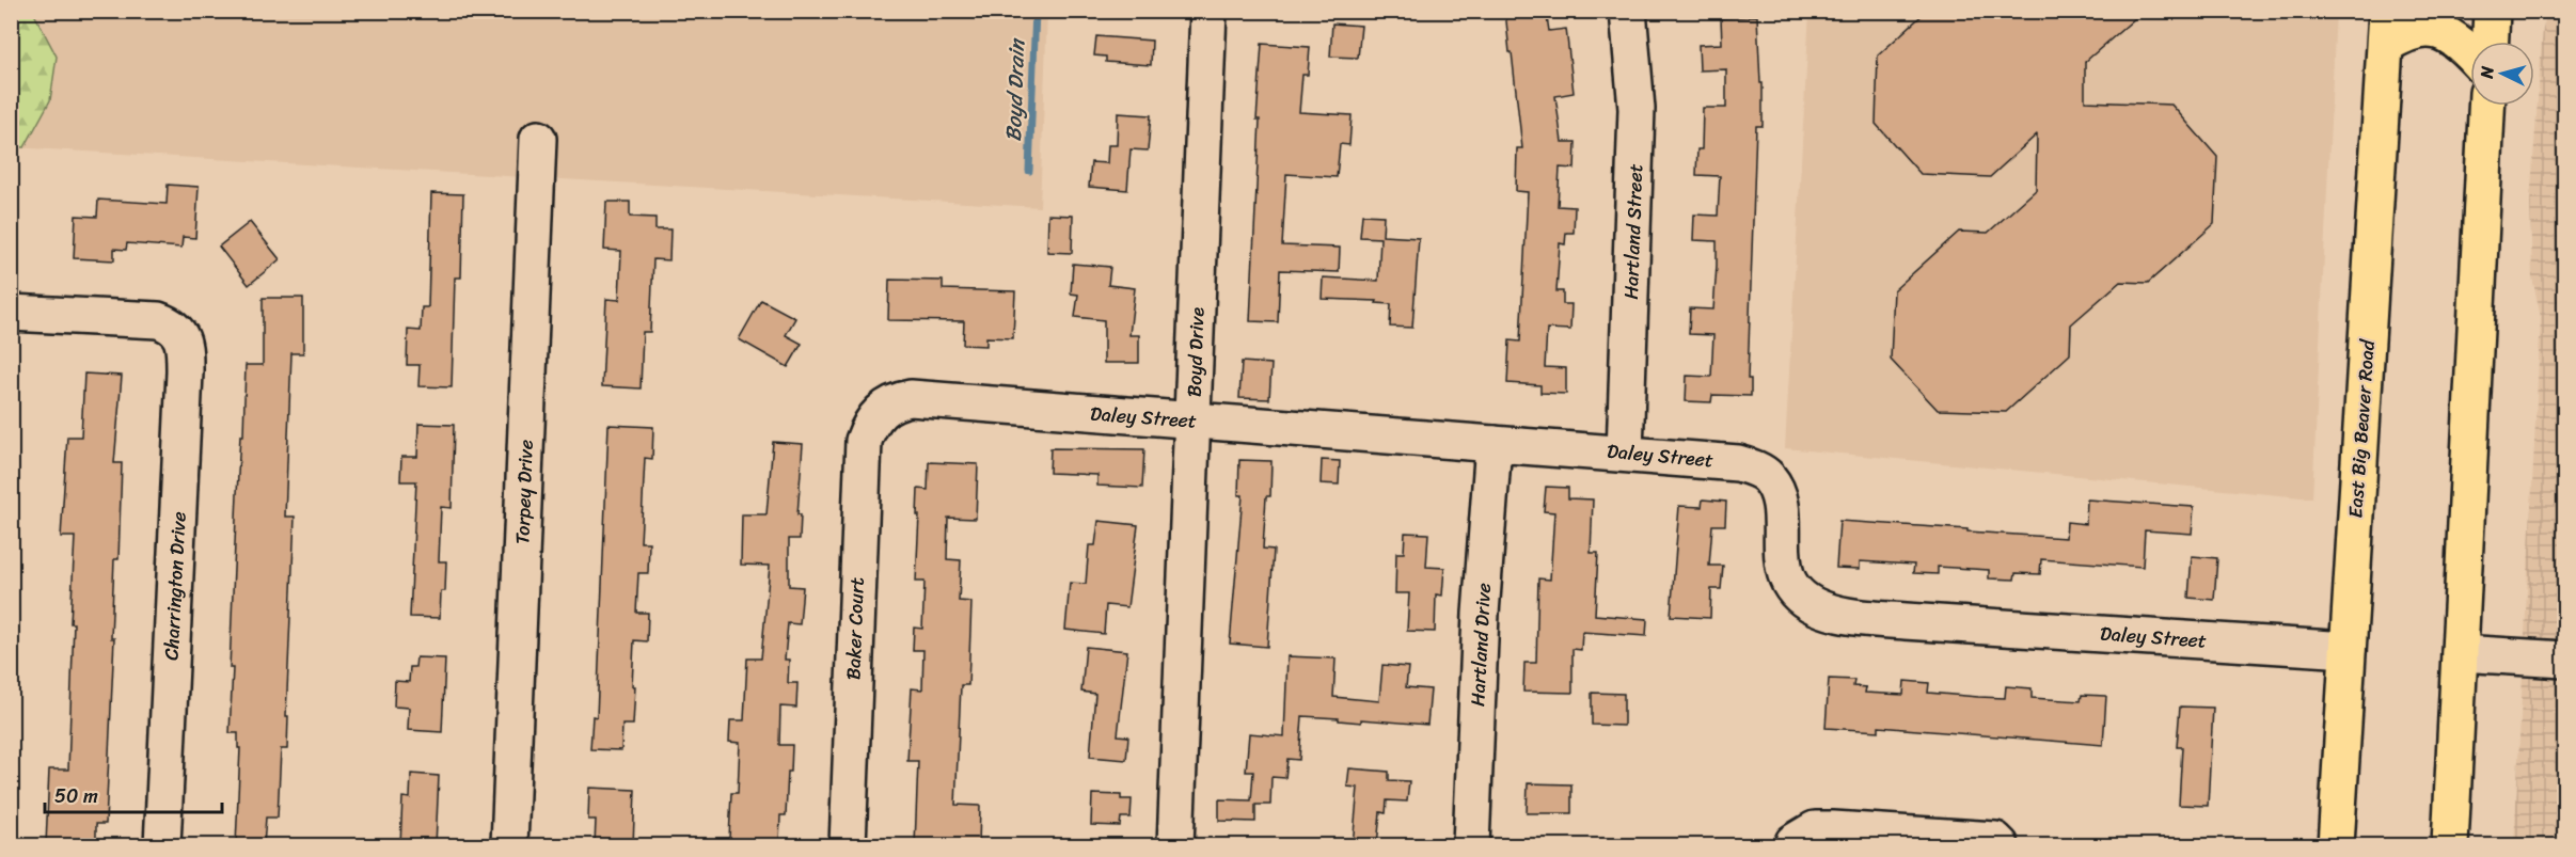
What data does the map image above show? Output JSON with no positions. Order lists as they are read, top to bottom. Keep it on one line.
{"streets":{"main road":["East Big Beaver Road"],"street":["Hartland Street","Boyd Drive","Daley Street","Torpey Drive","Charrington Drive","Baker Court","Hartland Drive"]},"crossings":[["Hartland Street","Daley Street"],["Boyd Drive","Daley Street"],["Daley Street","East Big Beaver Road"],["Daley Street","Baker Court"],["Daley Street","Hartland Drive"]],"water":["Boyd Drain"],"scale_bar":"50 m","north":"left"}
